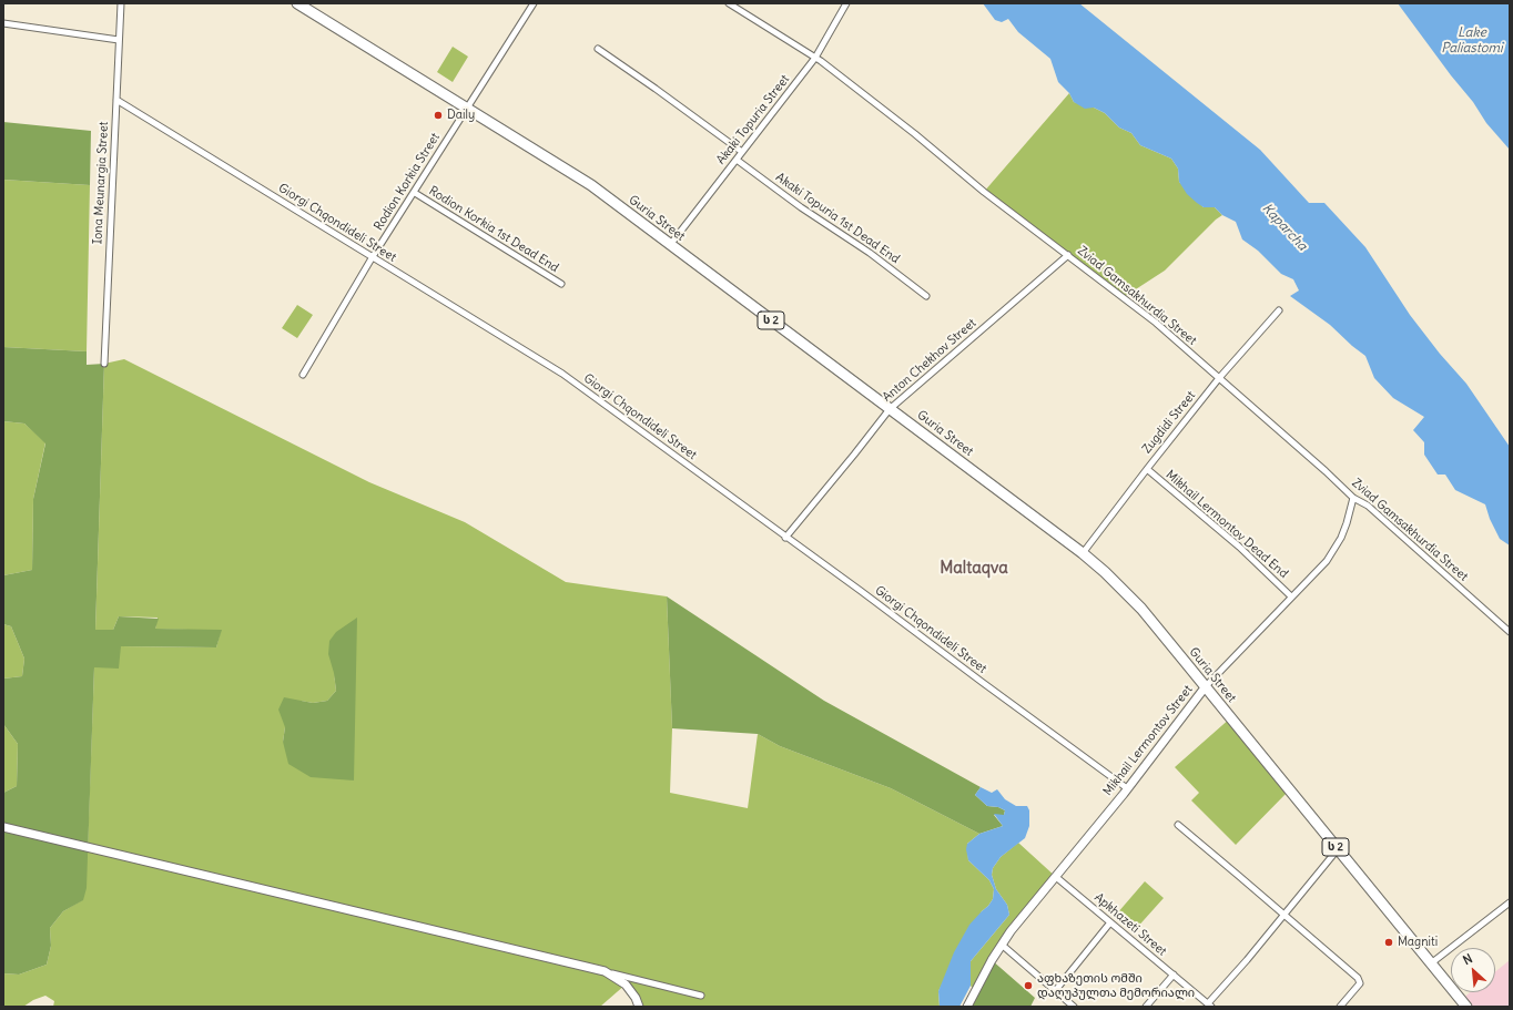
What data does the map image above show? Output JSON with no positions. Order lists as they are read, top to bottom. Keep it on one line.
{"streets":{"highway":["Guria Street","ს 2"],"street":["Akaki Topuria Street","Rodion Korkia Street","Iona Meunargia Street","Akaki Topuria 1st Dead End","Giorgi Chqondideli Street","Rodion Korkia 1st Dead End","Zviad Gamsakhurdia Street","Anton Chekhov Street","Zugdidi Street","Mikhail Lermontov Dead End","Mikhail Lermontov Street","Apkhazeti Street"]},"crossings":[["Akaki Topuria Street","Guria Street"],["Akaki Topuria Street","Akaki Topuria 1st Dead End"],["Akaki Topuria Street","Zviad Gamsakhurdia Street"],["Rodion Korkia Street","Guria Street"],["Rodion Korkia Street","Giorgi Chqondideli Street"],["Rodion Korkia Street","Rodion Korkia 1st Dead End"],["Iona Meunargia Street","Giorgi Chqondideli Street"],["Guria Street","Anton Chekhov Street"],["Guria Street","Zugdidi Street"],["Guria Street","Mikhail Lermontov Street"],["Giorgi Chqondideli Street","Anton Chekhov Street"],["Giorgi Chqondideli Street","Mikhail Lermontov Street"],["Zviad Gamsakhurdia Street","Anton Chekhov Street"],["Zviad Gamsakhurdia Street","Zugdidi Street"],["Zviad Gamsakhurdia Street","Mikhail Lermontov Street"],["Zugdidi Street","Mikhail Lermontov Dead End"],["Mikhail Lermontov Dead End","Mikhail Lermontov Street"],["Mikhail Lermontov Street","Apkhazeti Street"]],"districts":["Maltaqva"],"water":["Lake Paliastomi","Kaparcha"],"places":["Daily","Magniti","აფხაზეთის ომში დაღუპულთა მემორიალი"],"north":"top left"}
